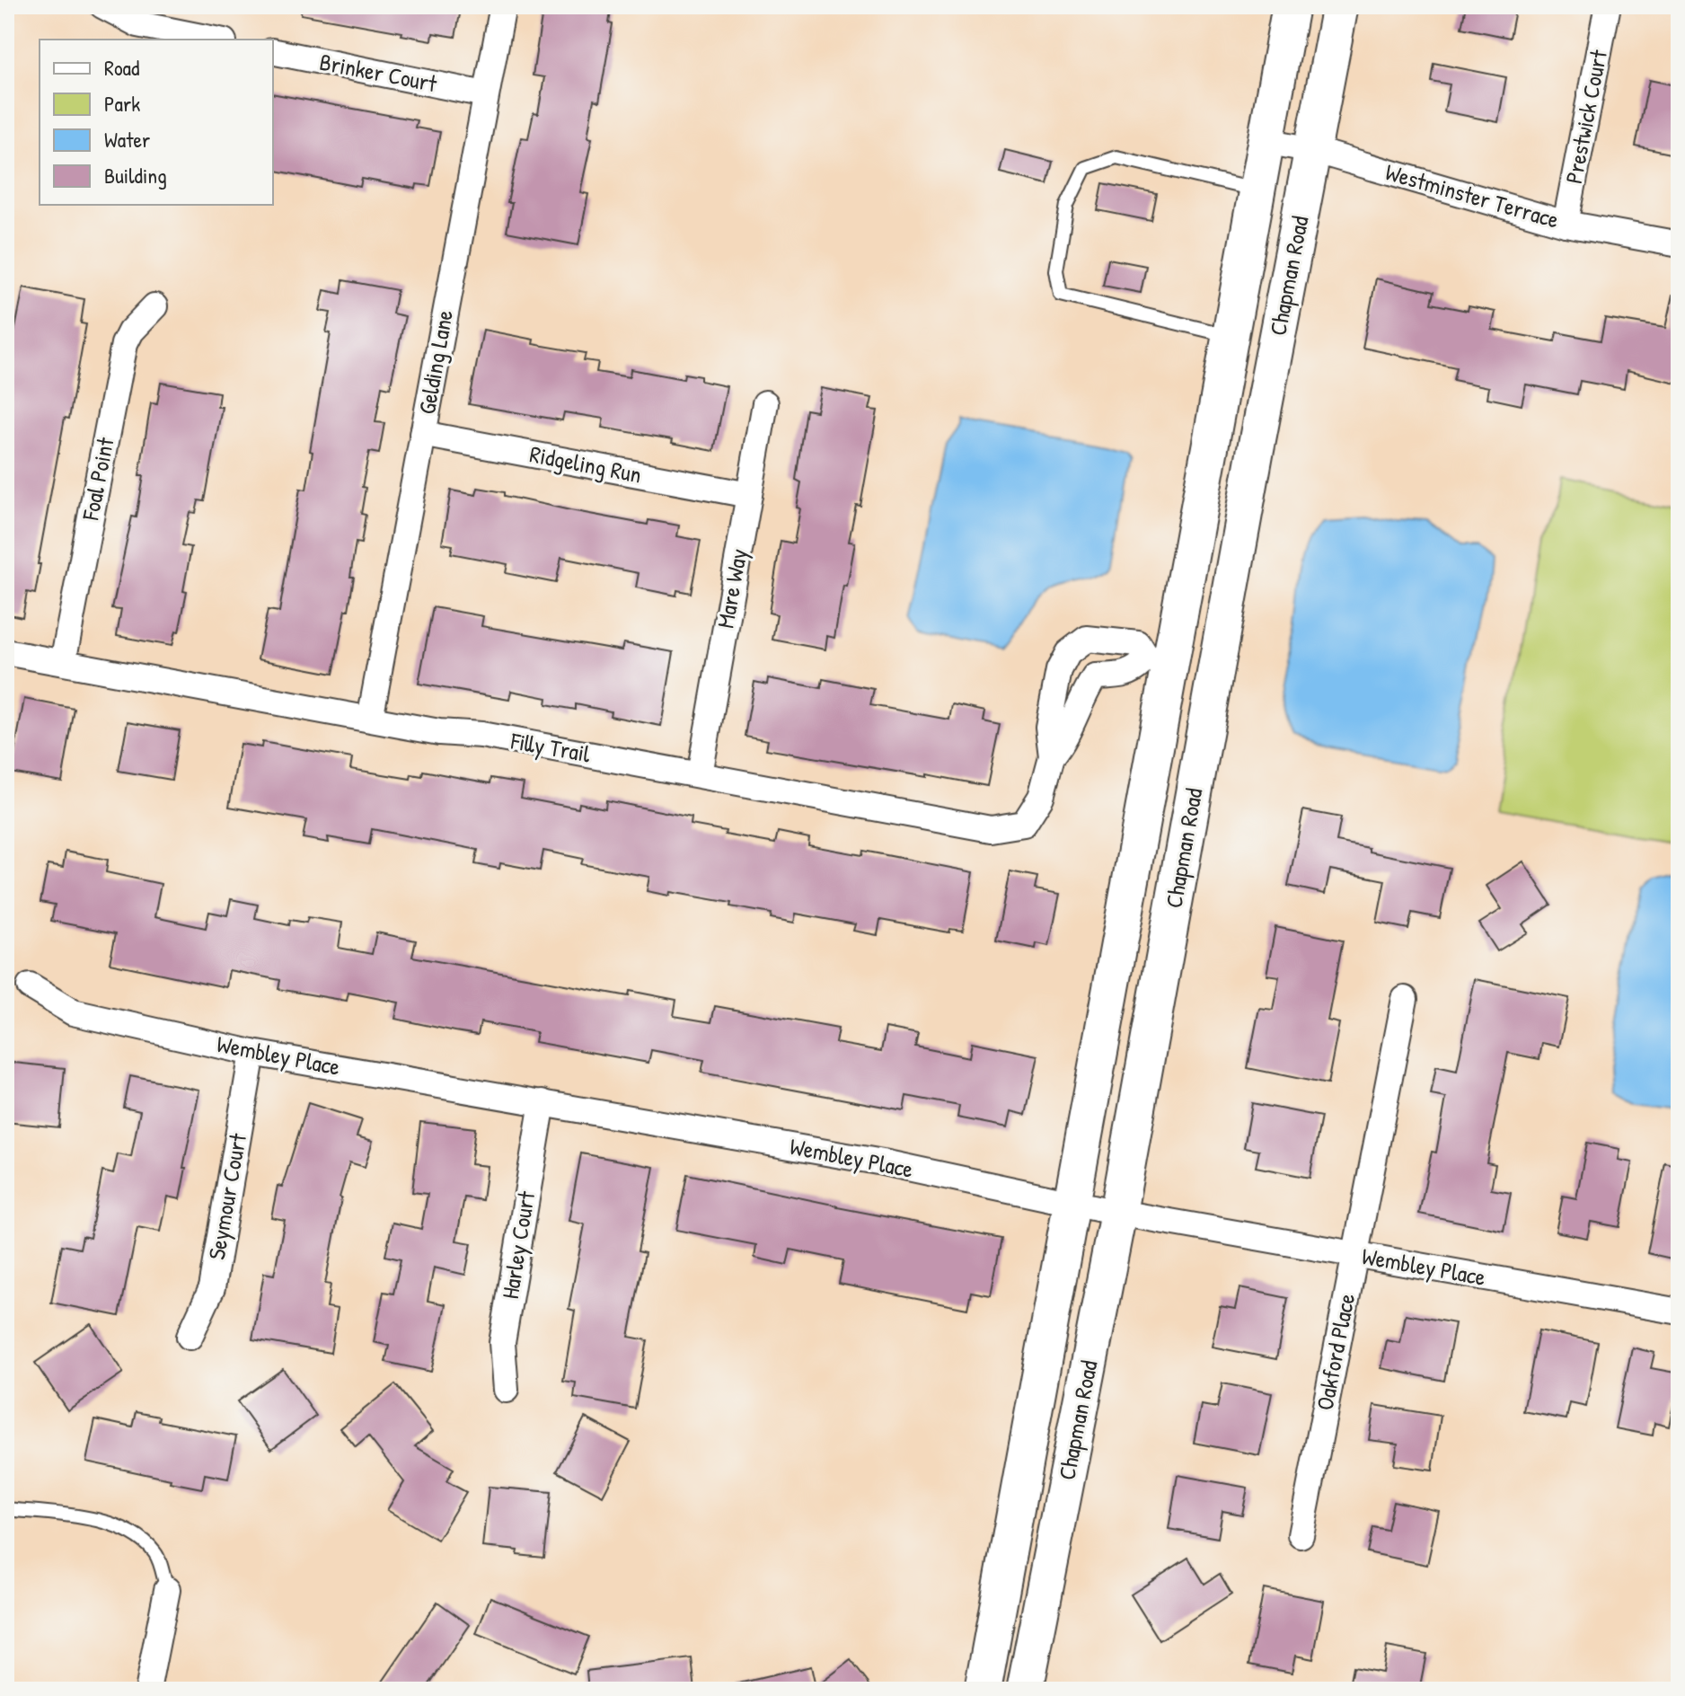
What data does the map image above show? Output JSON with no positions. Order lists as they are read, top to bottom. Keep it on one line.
{"streets":{"street":["Brinker Court","Prestwick Court","Westminster Terrace","Chapman Road","Gelding Lane","Ridgeling Run","Foal Point","Mare Way","Filly Trail","Wembley Place","Seymour Court","Harley Court","Oakford Place"]},"crossings":[["Brinker Court","Gelding Lane"],["Prestwick Court","Westminster Terrace"],["Westminster Terrace","Chapman Road"],["Chapman Road","Wembley Place"],["Gelding Lane","Ridgeling Run"],["Gelding Lane","Filly Trail"],["Ridgeling Run","Mare Way"],["Foal Point","Filly Trail"],["Mare Way","Filly Trail"],["Wembley Place","Seymour Court"],["Wembley Place","Harley Court"],["Wembley Place","Oakford Place"]],"legend":["Road","Park","Water","Building"]}
